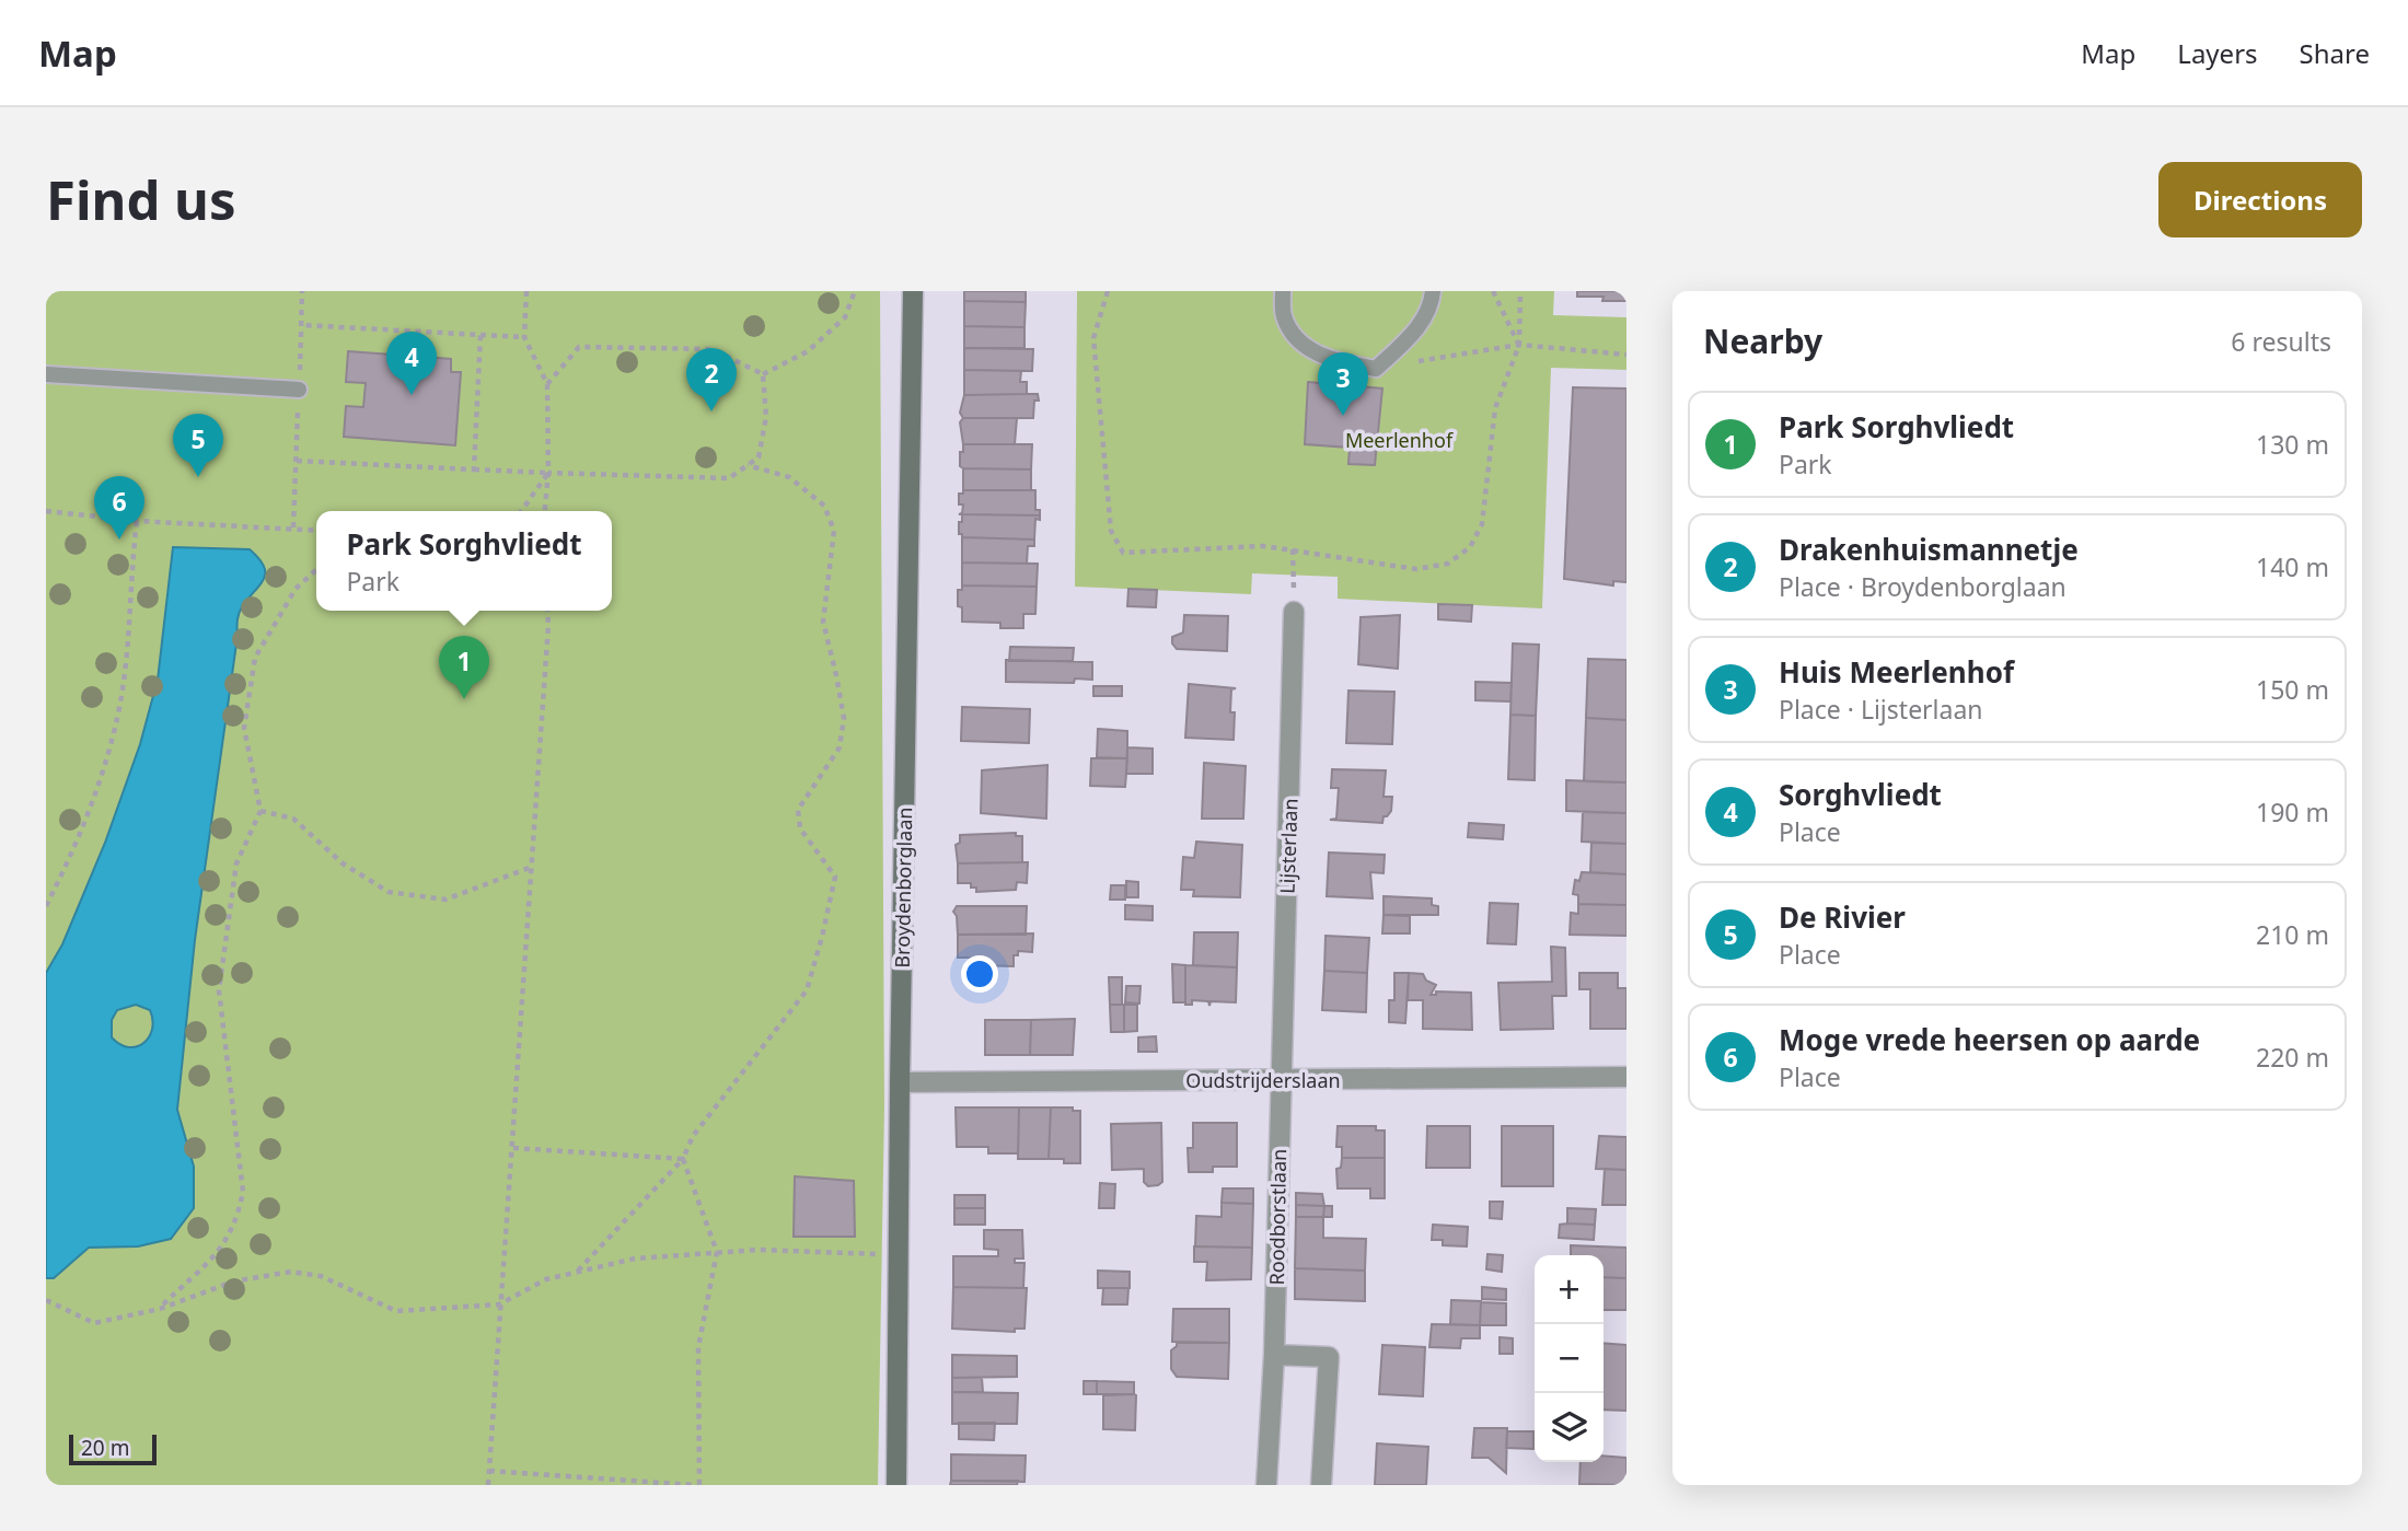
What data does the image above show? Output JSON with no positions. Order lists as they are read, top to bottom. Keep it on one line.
{"streets":{"street":["Lijsterlaan","Broydenborglaan","Oudstrijderslaan","Roodborstlaan"]},"crossings":[["Lijsterlaan","Oudstrijderslaan"],["Lijsterlaan","Roodborstlaan"],["Broydenborglaan","Oudstrijderslaan"],["Oudstrijderslaan","Roodborstlaan"]],"parks":["Meerlenhof"],"scale_bar":"20 m","page":{"header":"Map","nav":["Map","Layers","Share"],"buttons":"Directions","title":"Find us","heading":["Nearby","6 results"],"pins":["4","2","3","5","6","1"],"list":[{"mark":"1","name":"Park Sorghvliedt","note":"Park","value":"130 m"},{"mark":"2","name":"Drakenhuismannetje","note":"Place · Broydenborglaan","value":"140 m"},{"mark":"3","name":"Huis Meerlenhof","note":"Place · Lijsterlaan","value":"150 m"},{"mark":"4","name":"Sorghvliedt","note":"Place","value":"190 m"},{"mark":"5","name":"De Rivier","note":"Place","value":"210 m"},{"mark":"6","name":"Moge vrede heersen op aarde","note":"Place","value":"220 m"}],"popup":["Park Sorghvliedt","Park"],"map_buttons":["+","−"],"scale":"20 m"}}
